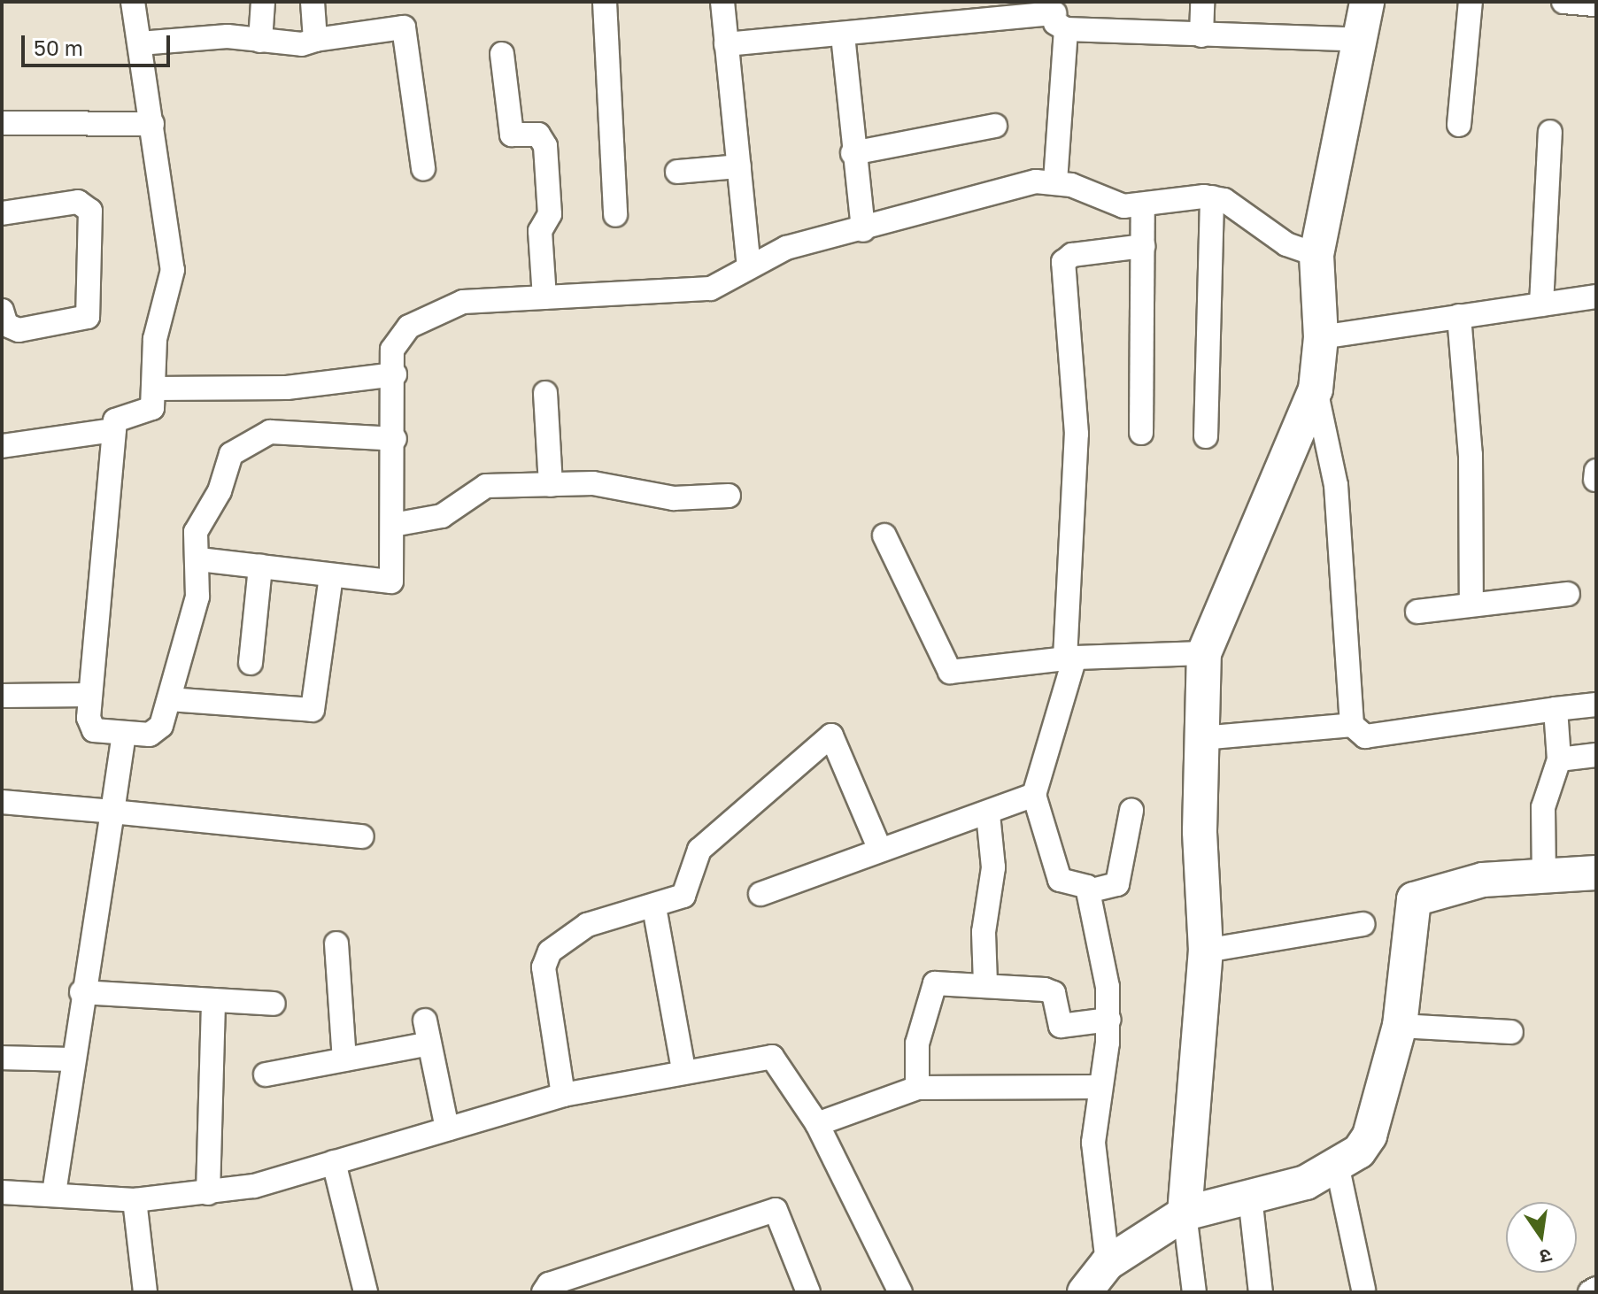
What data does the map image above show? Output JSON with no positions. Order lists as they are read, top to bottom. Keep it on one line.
{"scale_bar":"50 m","north":"bottom"}
